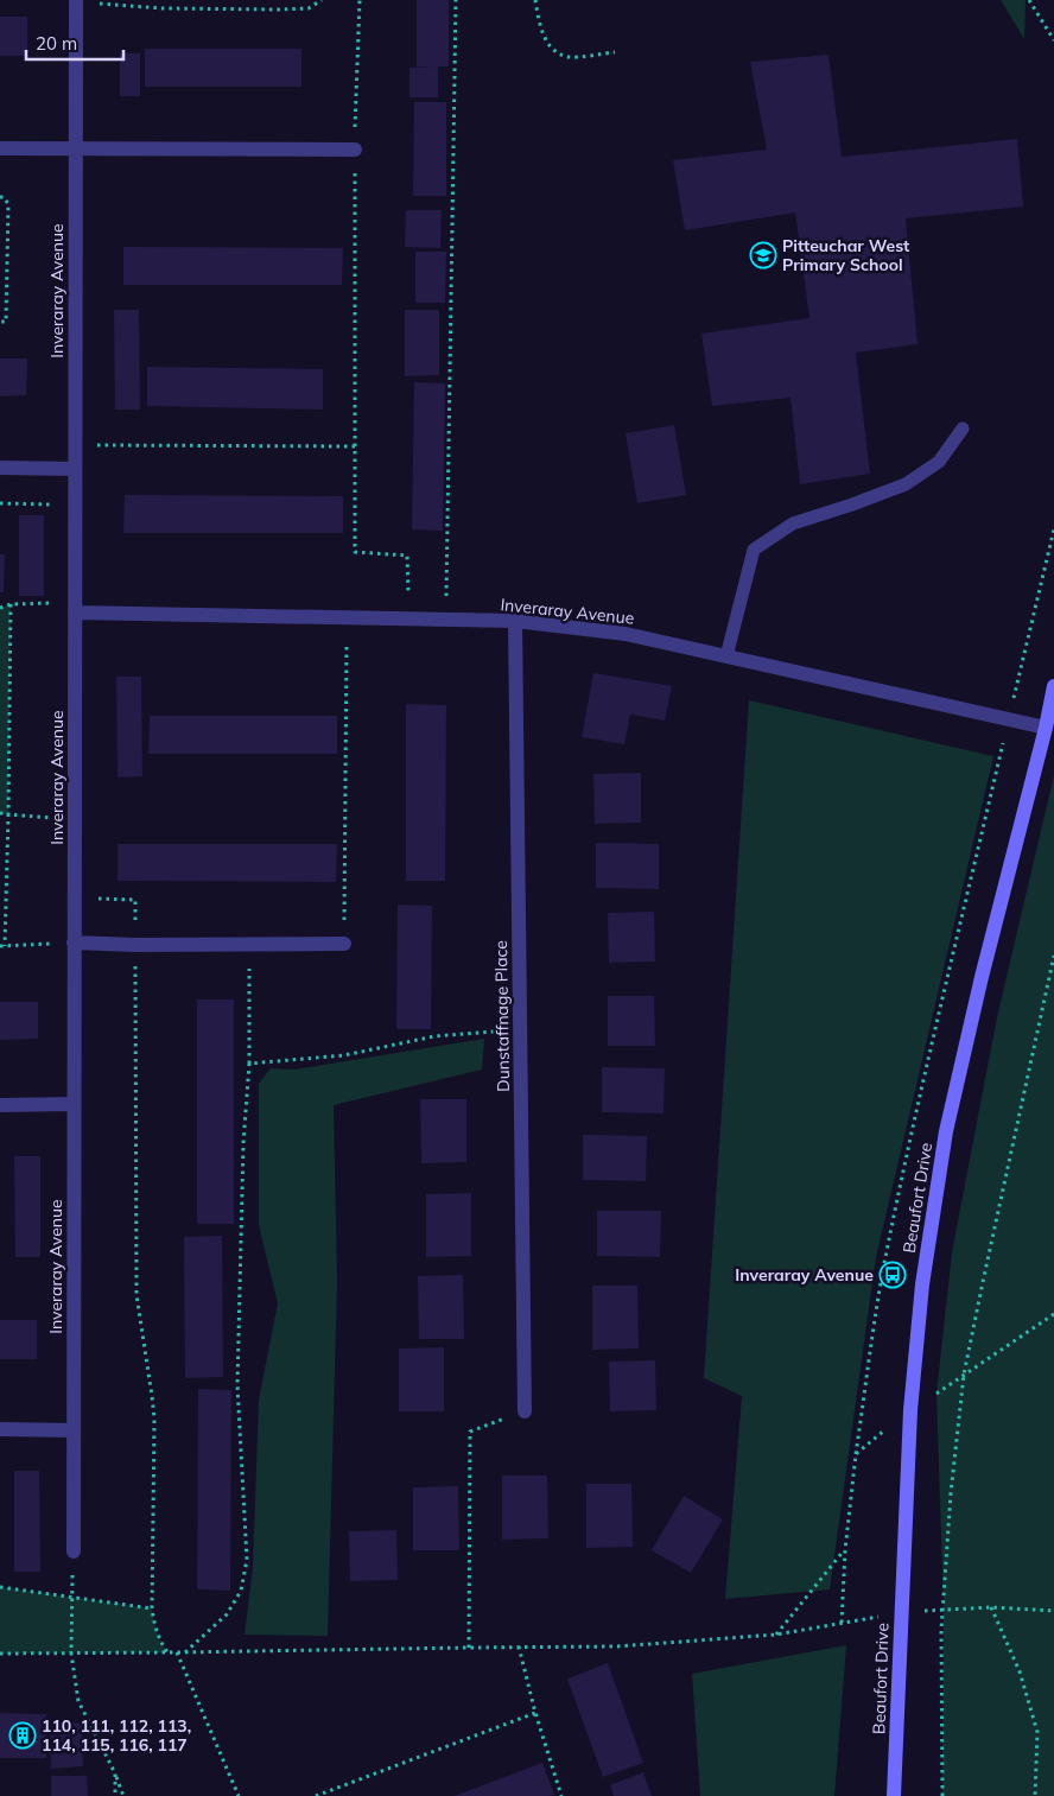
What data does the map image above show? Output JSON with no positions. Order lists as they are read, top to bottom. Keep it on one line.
{"streets":{"street":["Inveraray Avenue","Dunstaffnage Place","Beaufort Drive"]},"crossings":[["Inveraray Avenue","Dunstaffnage Place"],["Inveraray Avenue","Beaufort Drive"]],"places":{"school or university":["Pitteuchar West Primary School"],"bus stop":["Inveraray Avenue"],"building":["110, 111, 112, 113, 114, 115, 116, 117"]},"scale_bar":"20 m"}
